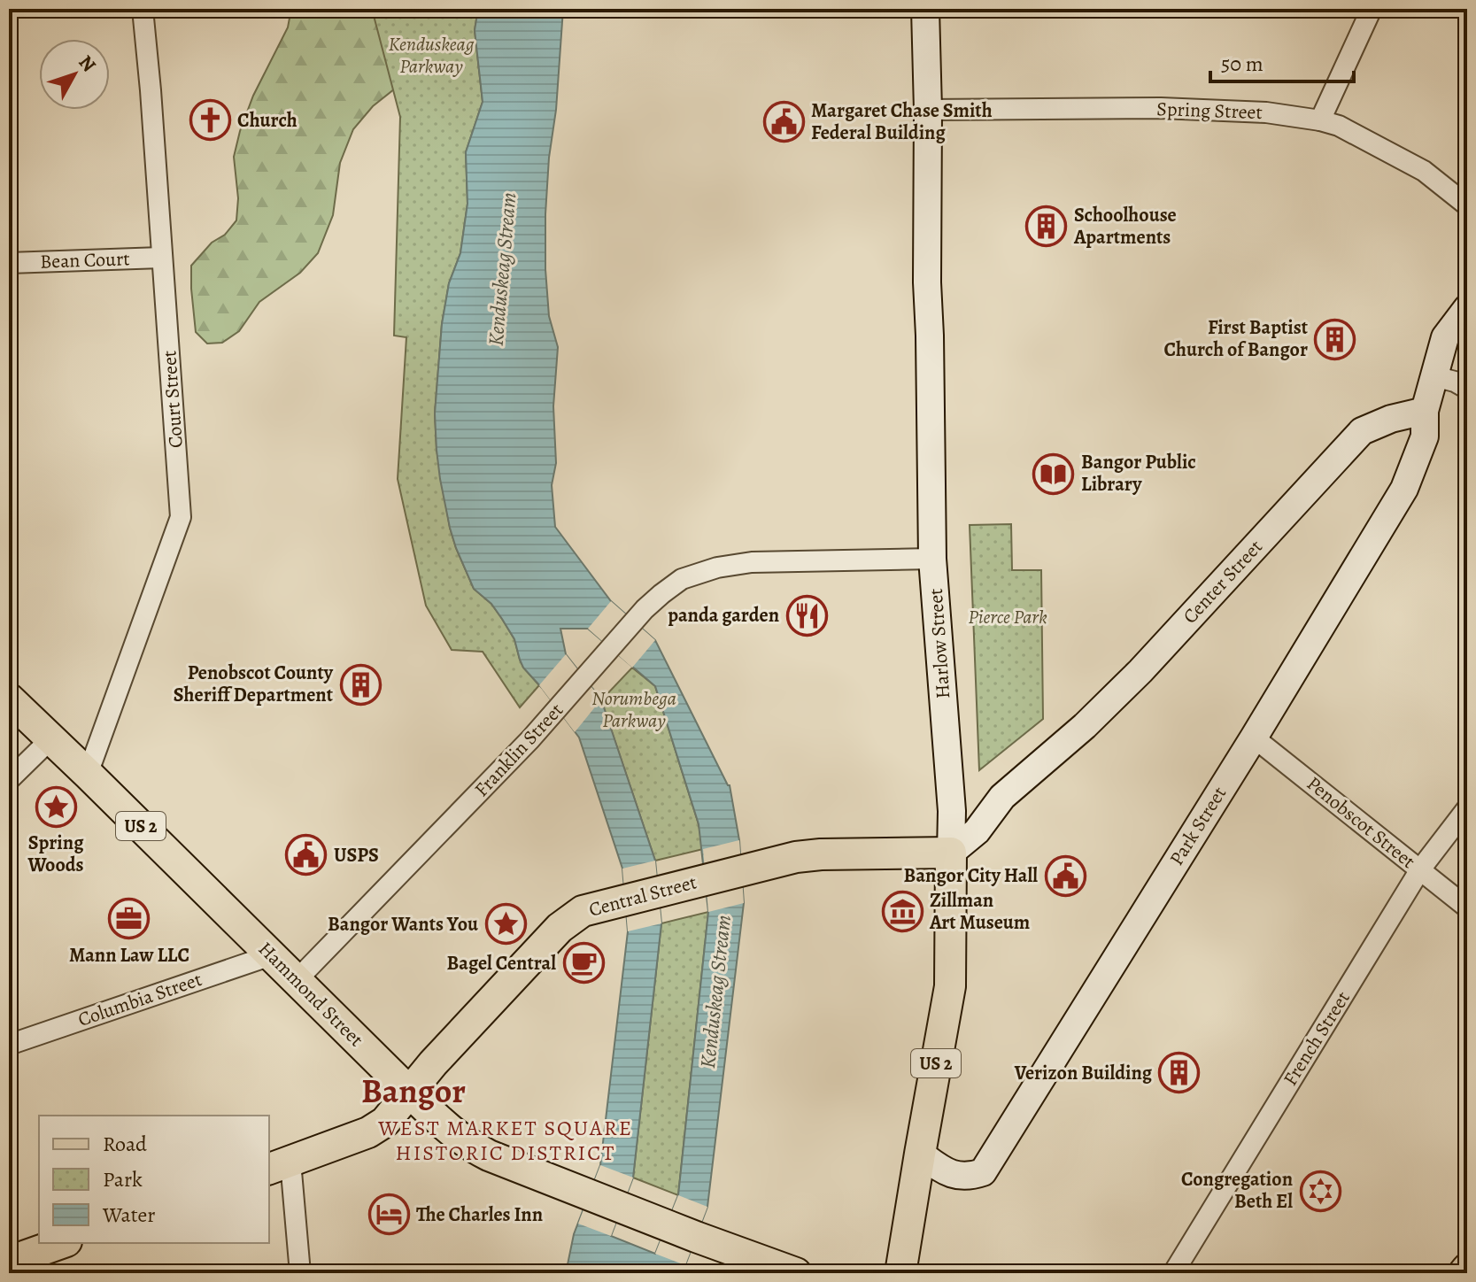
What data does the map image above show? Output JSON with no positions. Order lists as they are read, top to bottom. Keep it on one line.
{"streets":{"main road":["Harlow Street","US 2","Central Street","Hammond Street"],"street":["Spring Street","Bean Court","Court Street","Center Street","Franklin Street","Penobscot Street","Park Street","Columbia Street","French Street"]},"crossings":[["Spring Street","Harlow Street"],["Bean Court","Court Street"],["Court Street","Hammond Street"],["Center Street","Harlow Street"],["Center Street","Park Street"],["Center Street","Central Street"],["Harlow Street","Franklin Street"],["Harlow Street","Park Street"],["Harlow Street","Central Street"],["Franklin Street","Hammond Street"],["Penobscot Street","Park Street"],["Penobscot Street","French Street"],["Central Street","Hammond Street"],["Hammond Street","Columbia Street"]],"districts":["Bangor","WEST MARKET SQUARE HISTORIC DISTRICT"],"water":["Kenduskeag Stream"],"parks":["Kenduskeag Parkway","Pierce Park","Norumbega Parkway"],"places":{"church":["Church"],"public building":["Margaret Chase Smith Federal Building","USPS","Bangor City Hall"],"building":["Schoolhouse Apartments","First Baptist Church of Bangor","Penobscot County Sheriff Department","Verizon Building"],"library":["Bangor Public Library"],"restaurant":["panda garden"],"place":["Spring Woods","Bangor Wants You"],"museum":["Zillman Art Museum"],"office":["Mann Law LLC"],"cafe":["Bagel Central"],"synagogue":["Congregation Beth El"],"hotel":["The Charles Inn"]},"legend":["Road","Park","Water"],"scale_bar":"50 m","north":"top right"}
